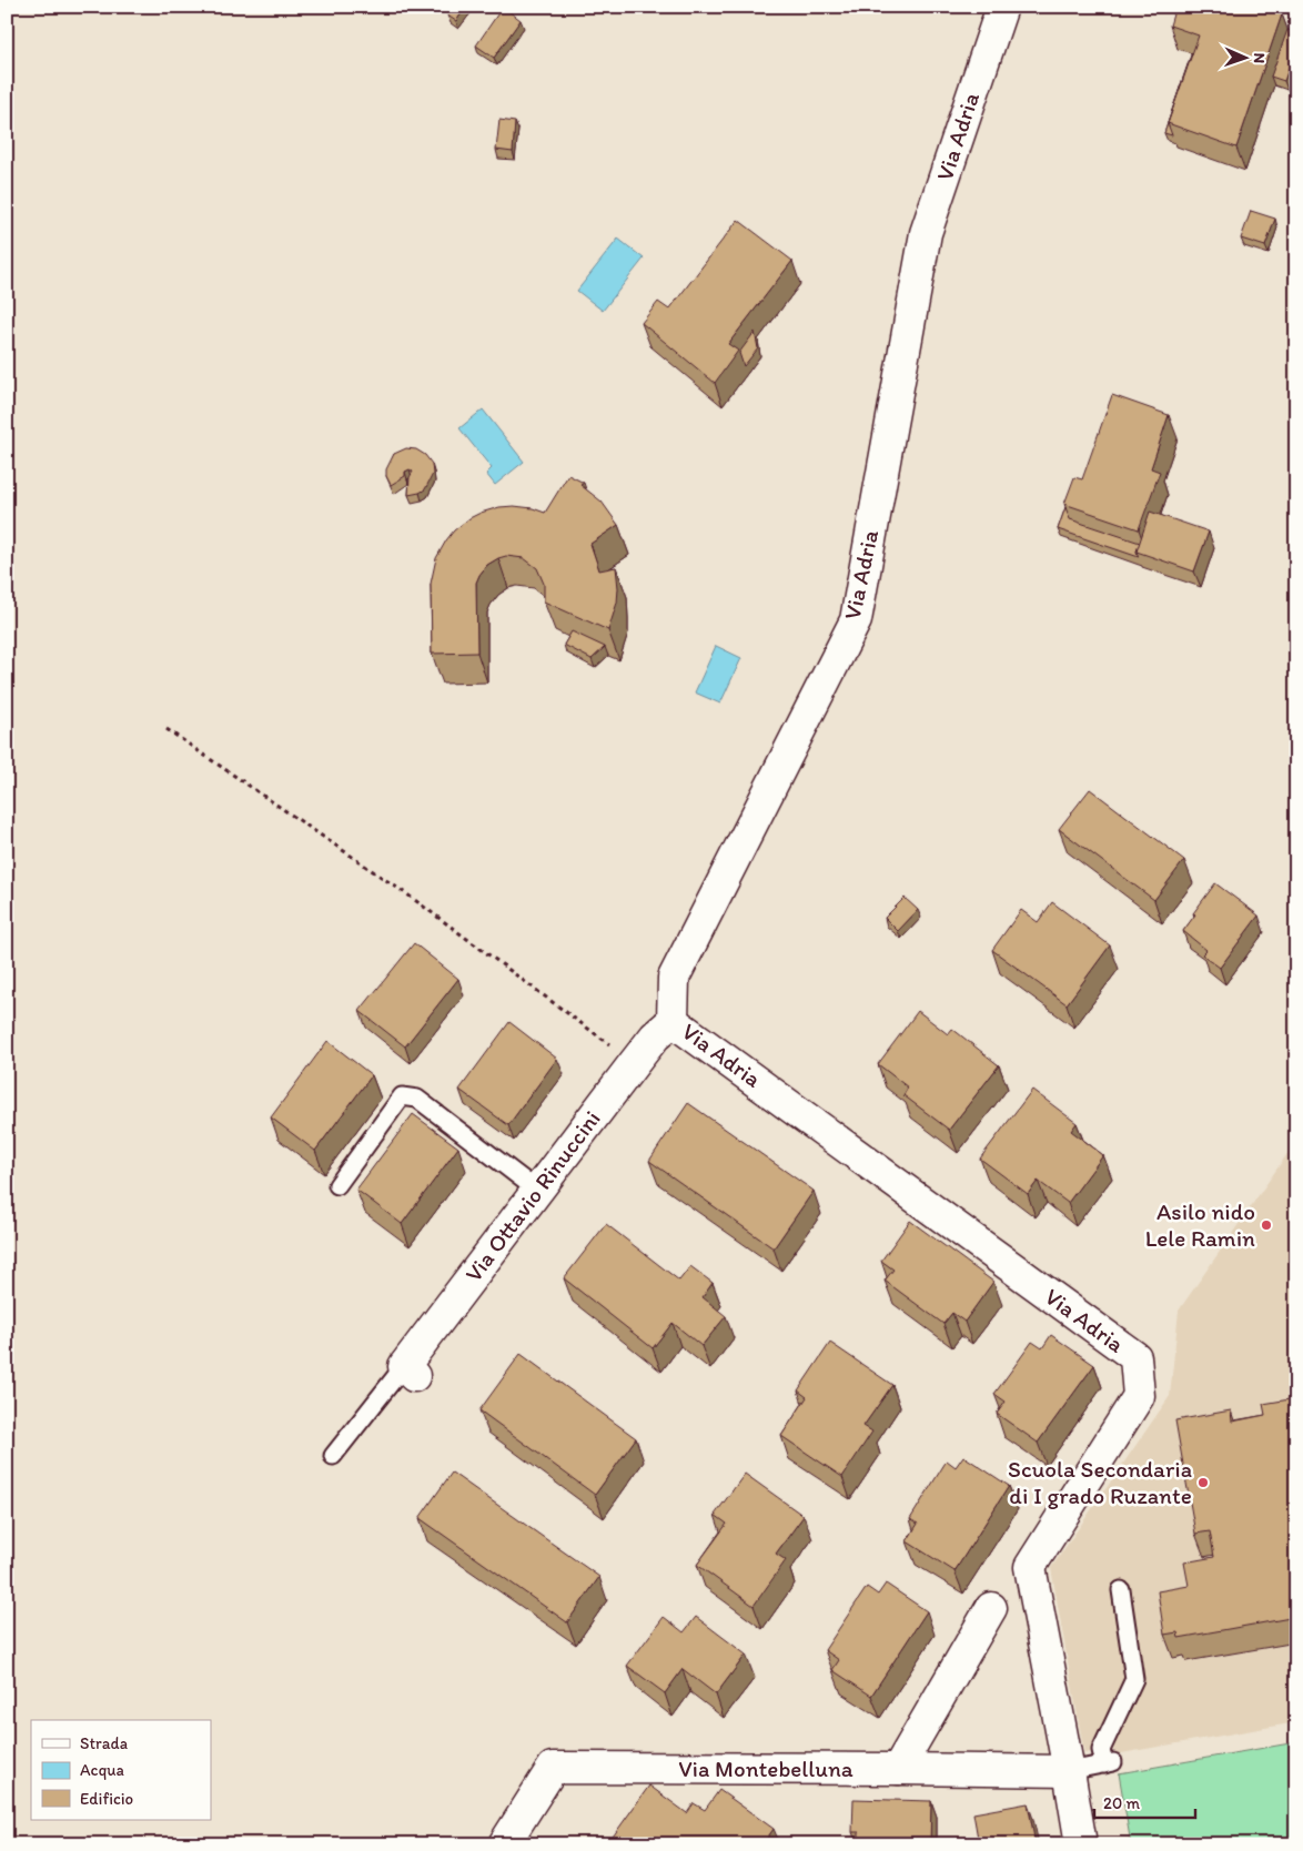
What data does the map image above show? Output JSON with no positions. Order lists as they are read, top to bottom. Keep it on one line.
{"streets":{"street":["Via Adria","Via Ottavio Rinuccini","Via Montebelluna"]},"crossings":[["Via Adria","Via Ottavio Rinuccini"],["Via Adria","Via Montebelluna"]],"places":["Asilo nido Lele Ramin","Scuola Secondaria di I grado Ruzante"],"legend":["Strada","Acqua","Edificio"],"scale_bar":"20 m","north":"right"}
